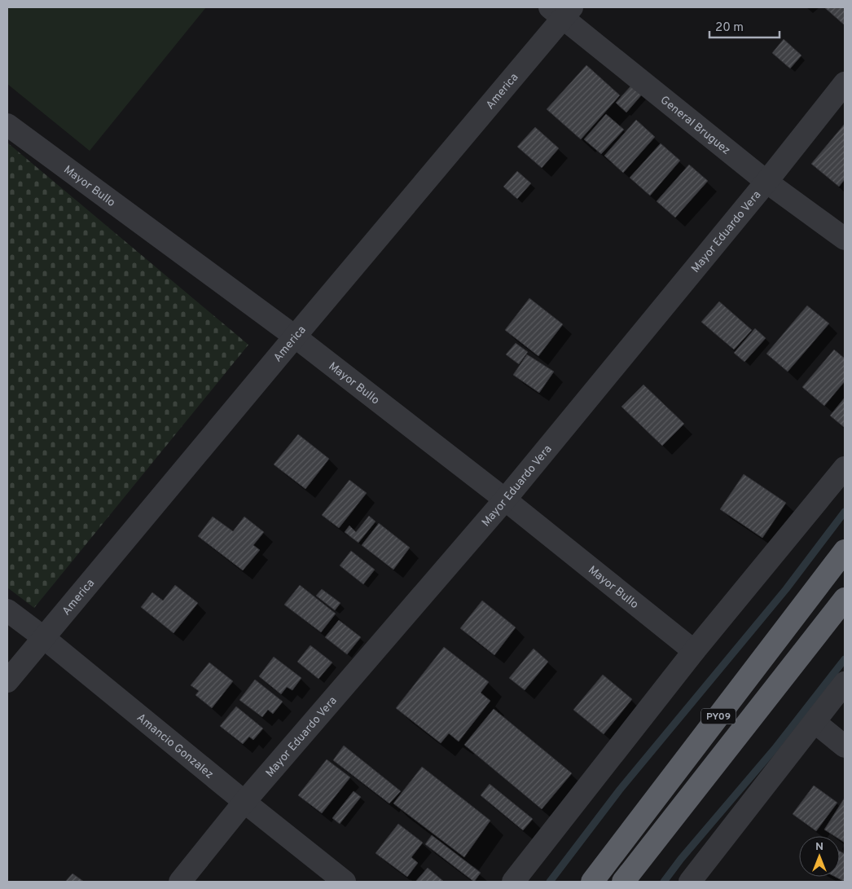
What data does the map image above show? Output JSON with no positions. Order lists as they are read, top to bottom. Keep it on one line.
{"streets":{"highway":["PY09"],"street":["America","General Bruguez","Mayor Bullo","Mayor Eduardo Vera","Amancio Gonzalez"]},"crossings":[["America","General Bruguez"],["America","Mayor Bullo"],["America","Amancio Gonzalez"],["General Bruguez","Mayor Eduardo Vera"],["Mayor Bullo","Mayor Eduardo Vera"],["Mayor Eduardo Vera","Amancio Gonzalez"]],"scale_bar":"20 m","north":"top"}
